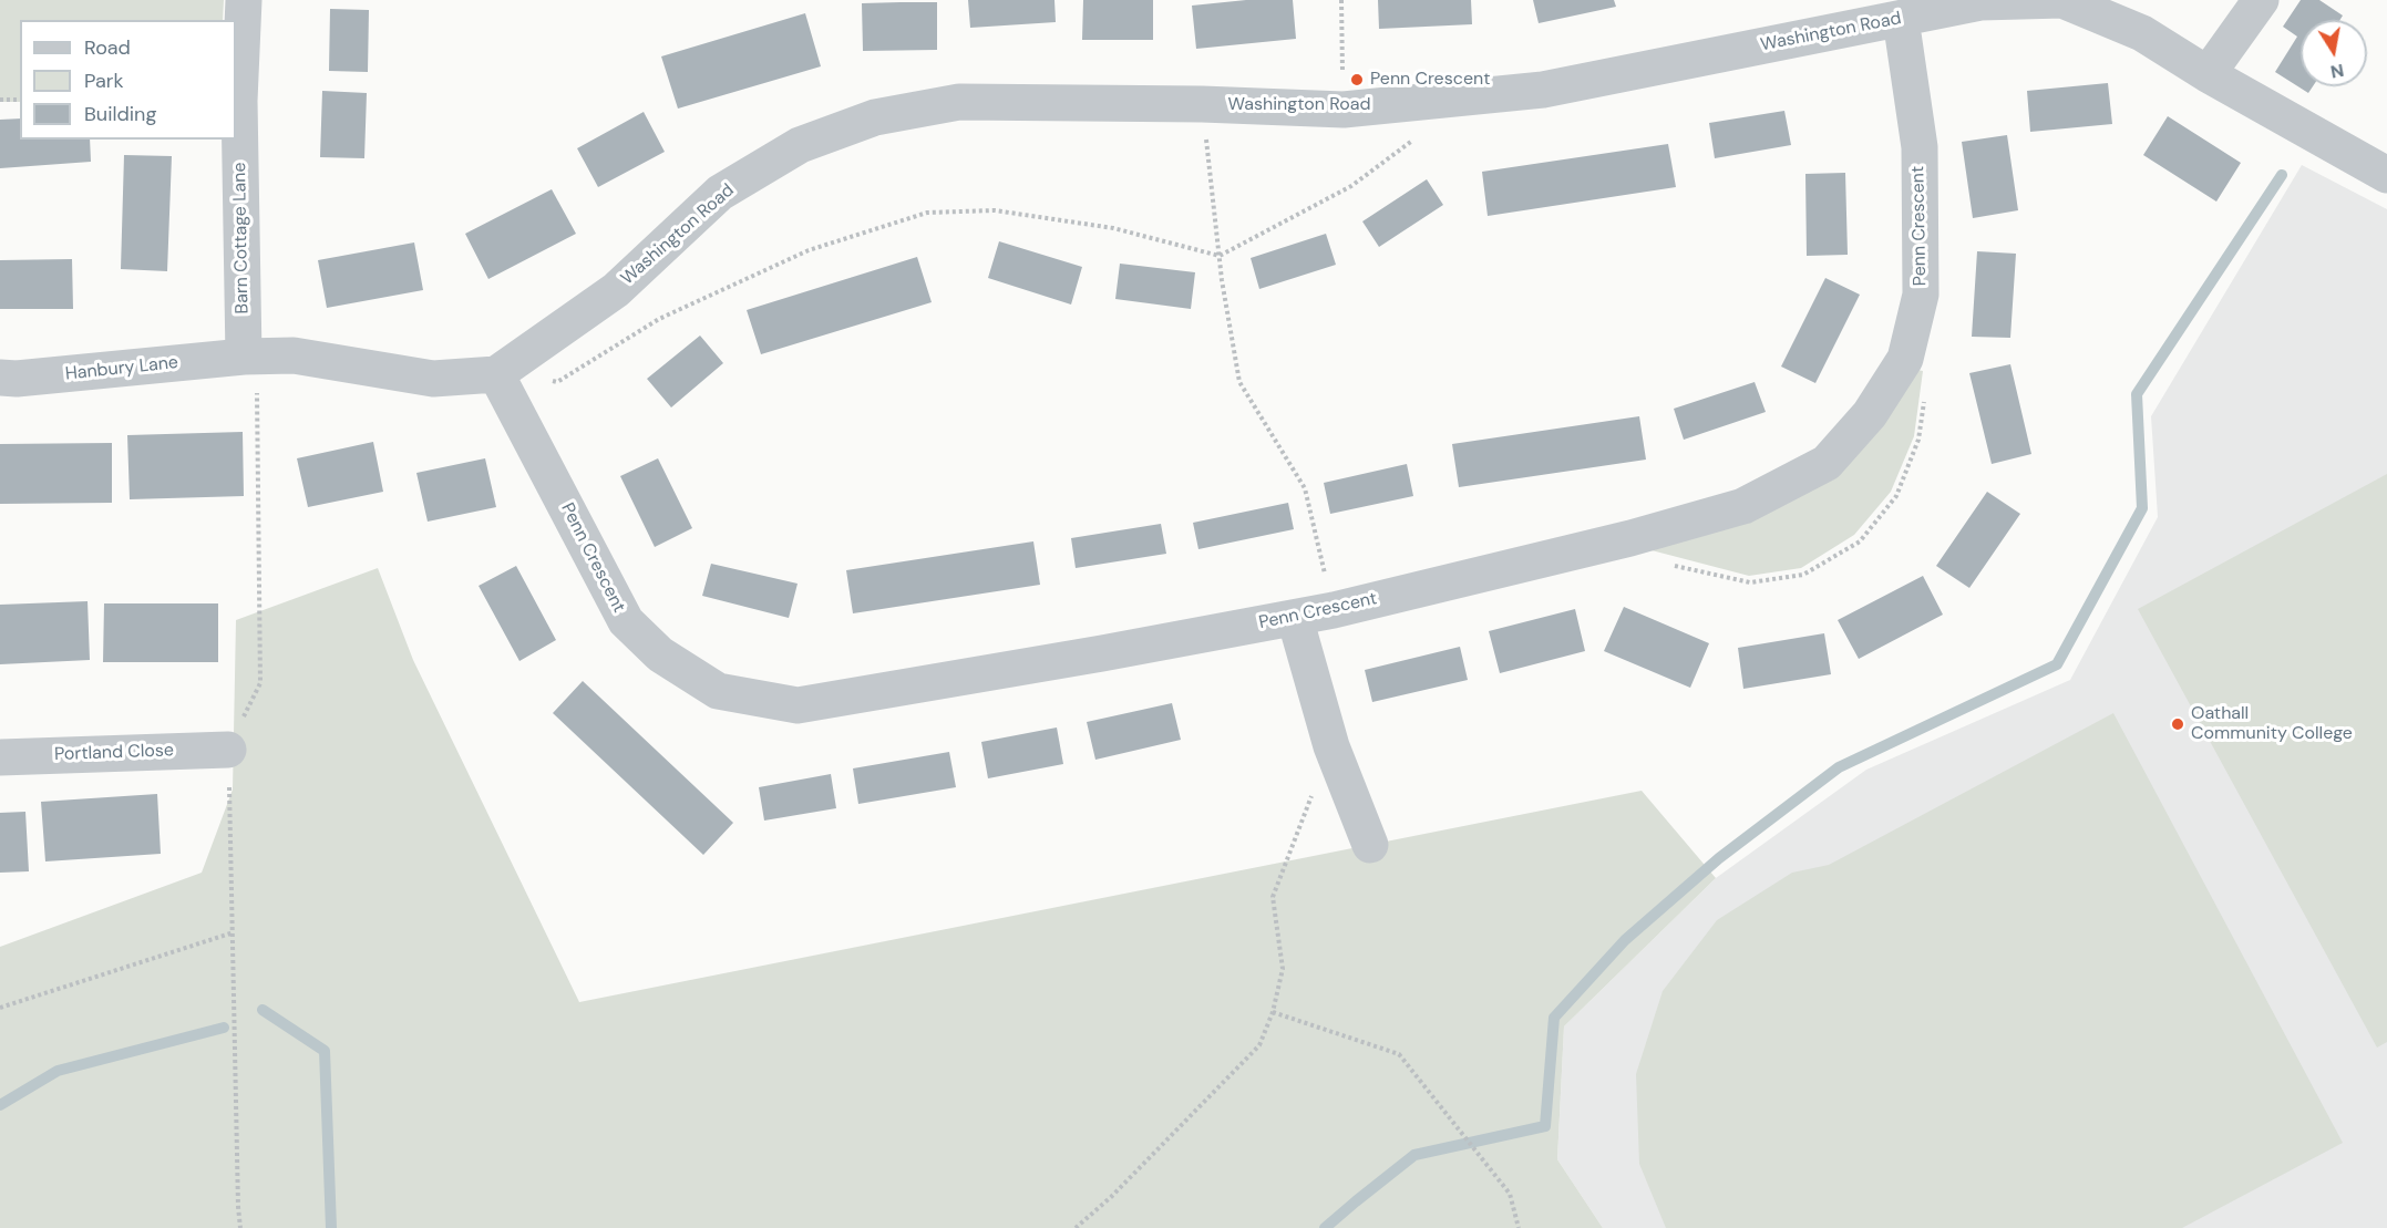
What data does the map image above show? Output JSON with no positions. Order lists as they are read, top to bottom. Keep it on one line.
{"streets":{"street":["Washington Road","Penn Crescent","Barn Cottage Lane","Hanbury Lane","Portland Close"]},"crossings":[["Washington Road","Penn Crescent"],["Barn Cottage Lane","Hanbury Lane"]],"places":["Penn Crescent","Oathall Community College"],"legend":["Road","Park","Building"],"north":"bottom"}
